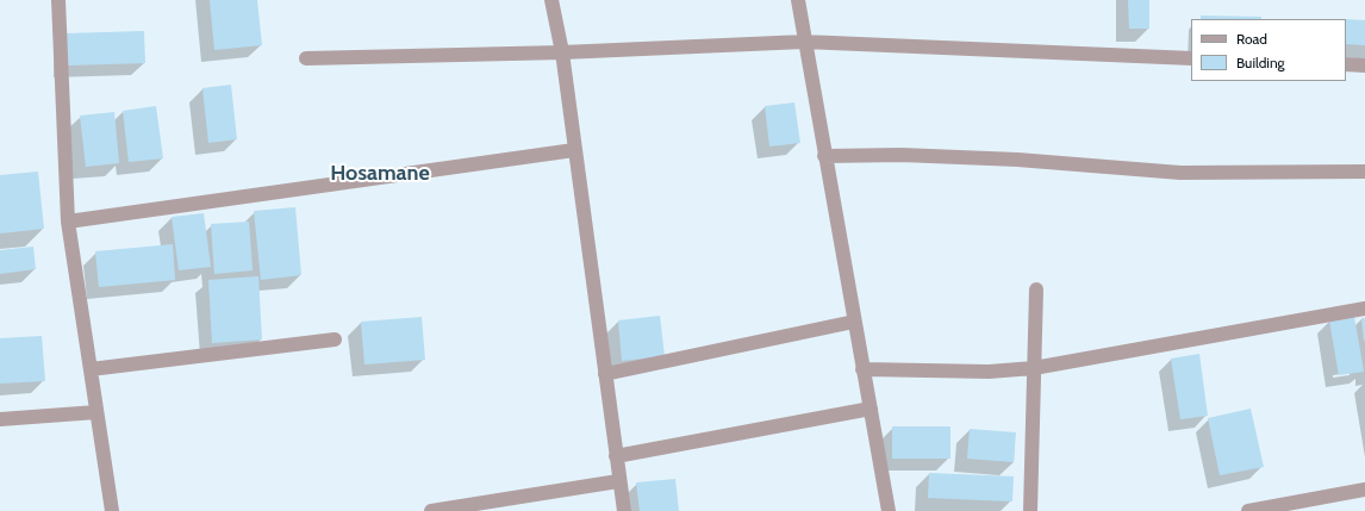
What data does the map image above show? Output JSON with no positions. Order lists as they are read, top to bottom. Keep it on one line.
{"districts":["Hosamane"],"legend":["Road","Building"]}
